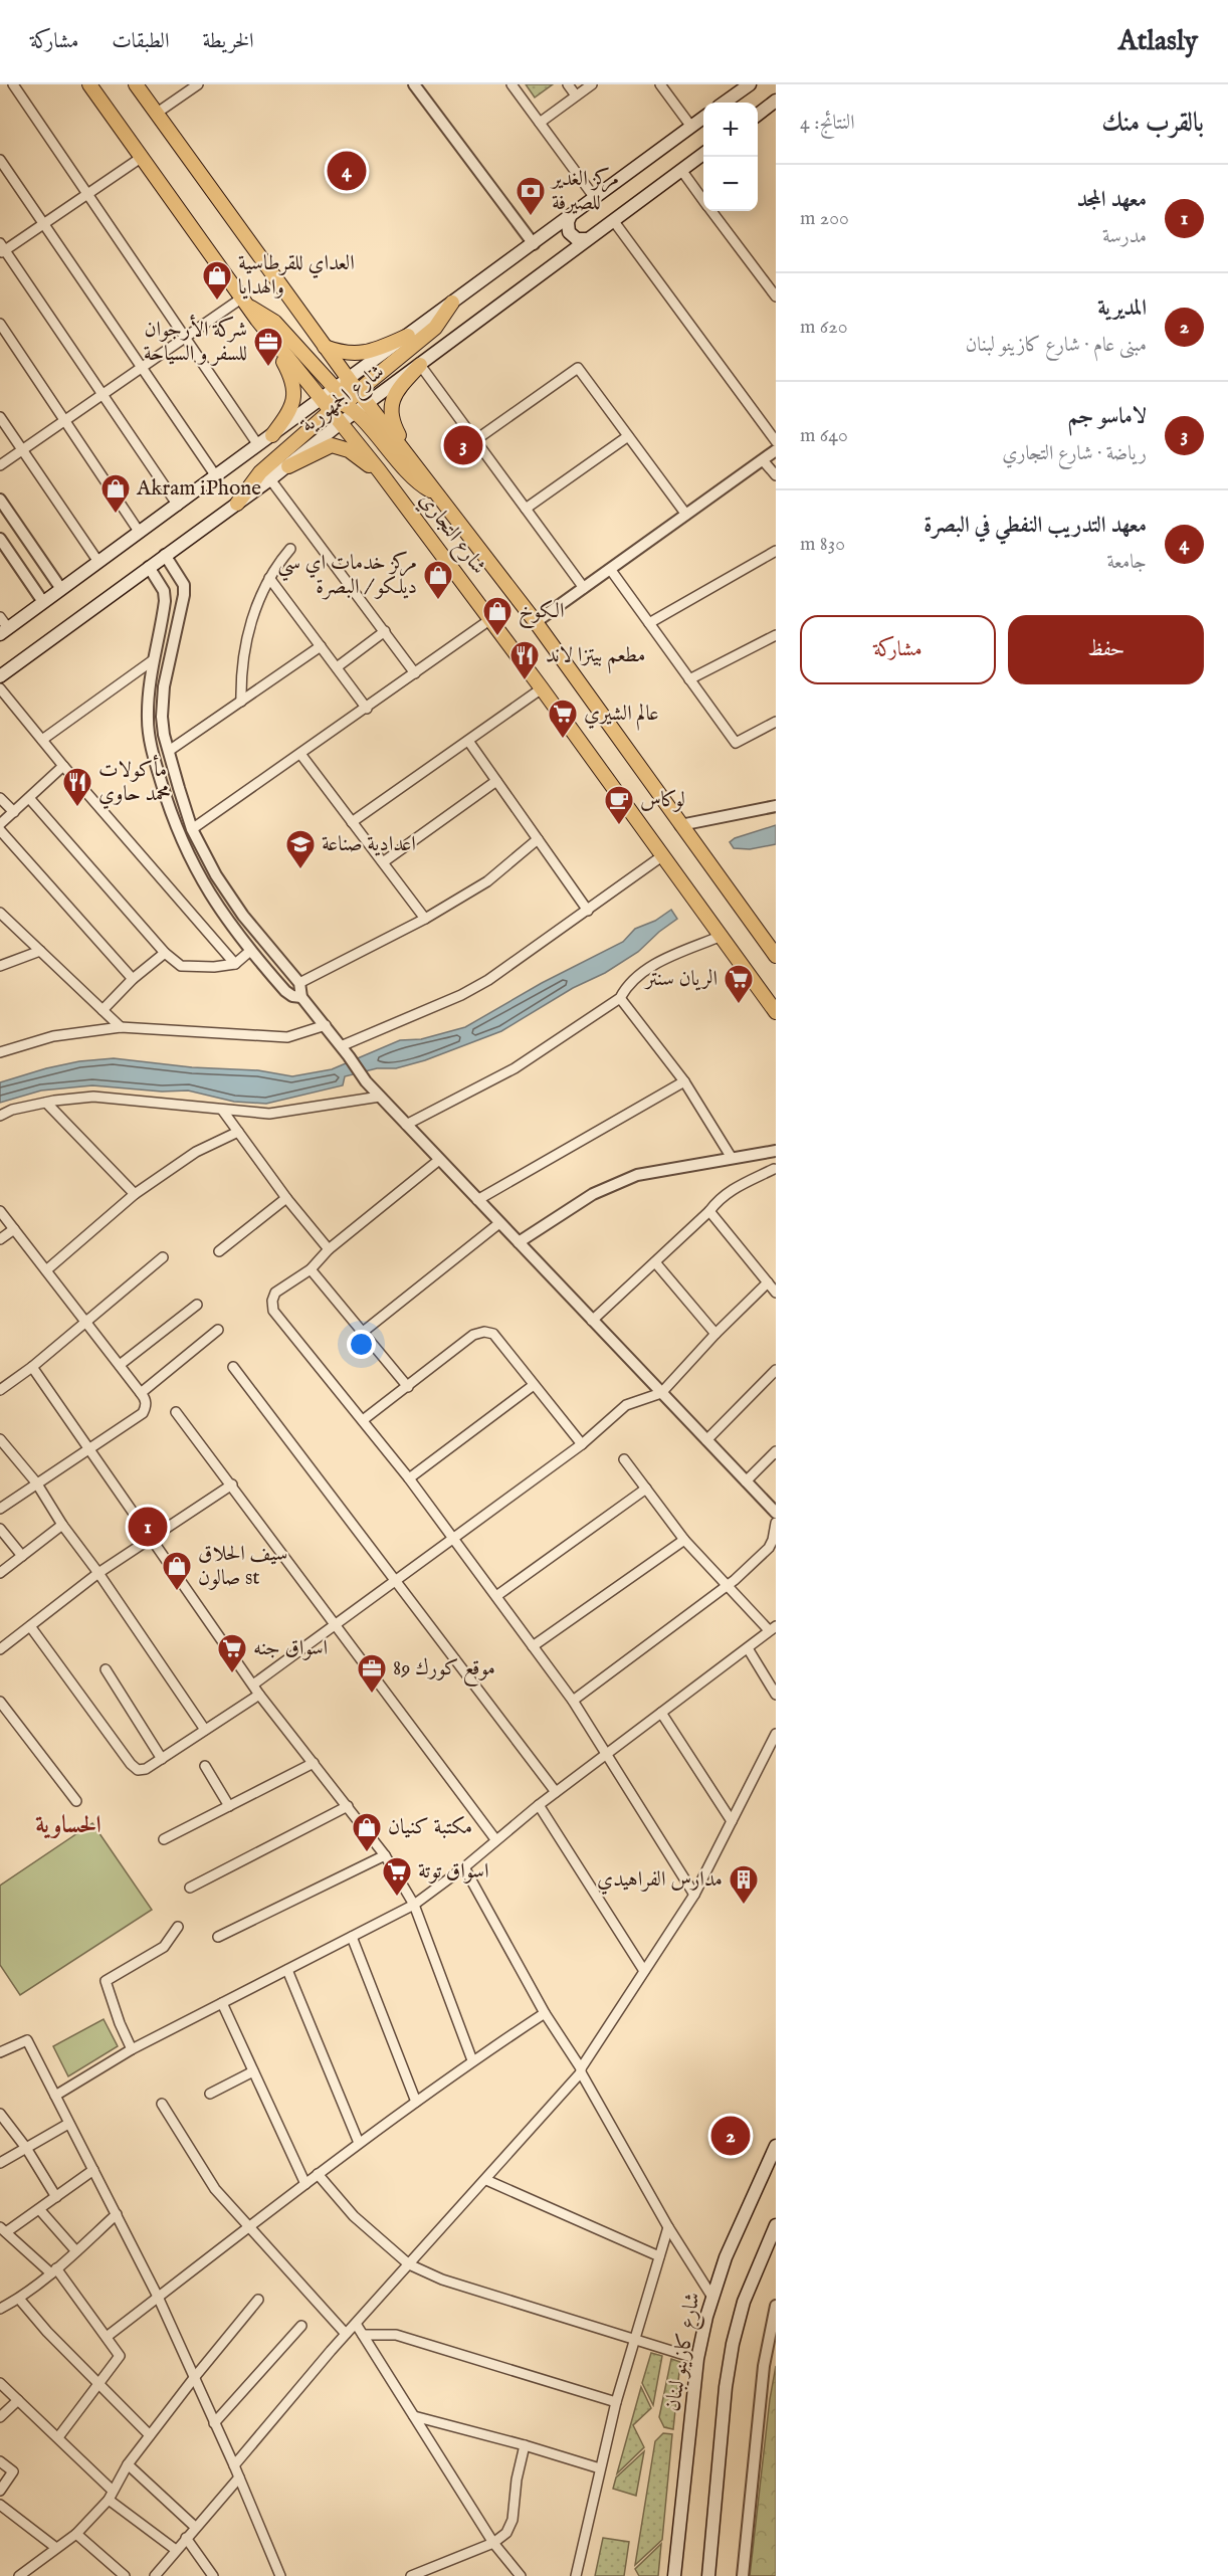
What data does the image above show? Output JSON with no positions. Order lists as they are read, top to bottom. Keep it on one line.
{"streets":{"main road":["شارع الجمهورية","شارع التجاري","شارع كازينو لبنان"]},"crossings":[["شارع الجمهورية","شارع التجاري"]],"districts":["الحساوية"],"places":{"bank":["مركز الغدير للصيرفة"],"shop":["العداي للقرطاسية والهدايا","Akram iPhone","مركز خدمات اي سي ديلكو / البصرة","الكوخ","سيف الحلاق صالون st","مكتبة كنيان"],"office":["شركة الأرجوان للسفر و السياحة","موقع كورك 89"],"restaurant":["مطعم بيتزا لاند","مأكولات محمد حاوي"],"supermarket":["عالم الشيري","الريان سنتر","اسواق جنه","اسواق توتة"],"cafe":["لوكاس"],"school or university":["اعدادية صناعة"],"building":["مدارس الفراهيدي"]},"page":{"header":"Atlasly","nav":["الخريطة","الطبقات","مشاركة"],"heading":["بالقرب منك","النتائج: 4"],"map_buttons":["+","−"],"pins":["4","3","1","2"],"list":[{"mark":"1","name":"معهد المجد","note":"مدرسة","value":"200 m"},{"mark":"2","name":"المديرية","note":"مبنى عام · شارع كازينو لبنان","value":"620 m"},{"mark":"3","name":"لاماسو جم","note":"رياضة · شارع التجاري","value":"640 m"},{"mark":"4","name":"معهد التدريب النفطي في البصرة","note":"جامعة","value":"830 m"}],"buttons":["حفظ","مشاركة"]}}
